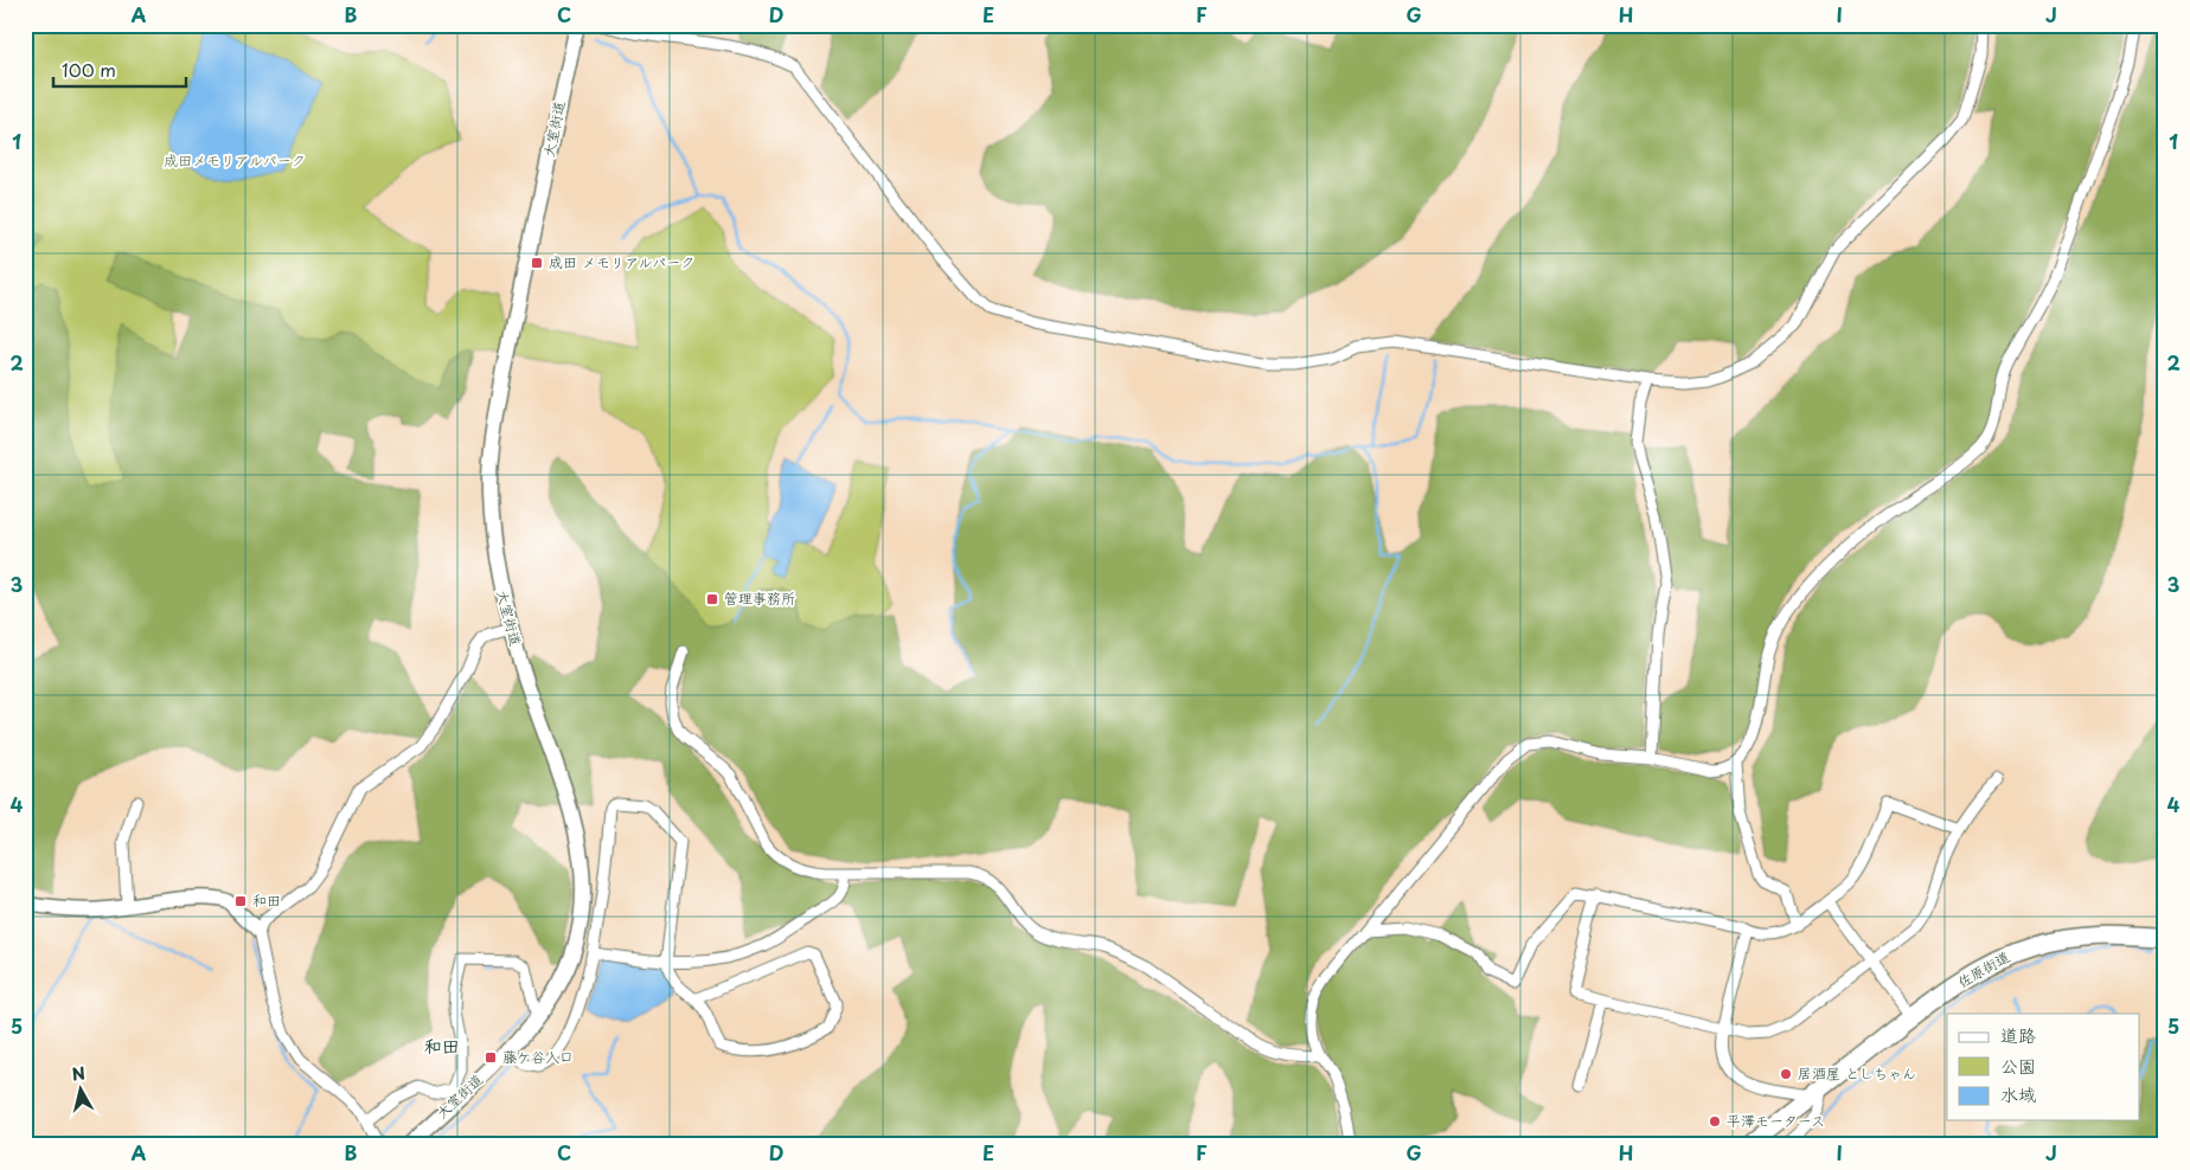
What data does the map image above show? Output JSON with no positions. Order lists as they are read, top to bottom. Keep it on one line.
{"streets":{"highway":["佐原街道"],"main road":["大室街道"]},"districts":["和田"],"parks":["成田メモリアルパーク"],"places":{"transit":["成田 メモリアルパーク","管理事務所","和田","藤ケ谷入口"],"other":["居酒屋 としちゃん","平澤モータース"]},"legend":["道路","公園","水域"],"scale_bar":"100 m","north":"top","grid":{"columns":["A","B","C","D","E","F","G","H","I","J"],"rows":["1","2","3","4","5"]}}
